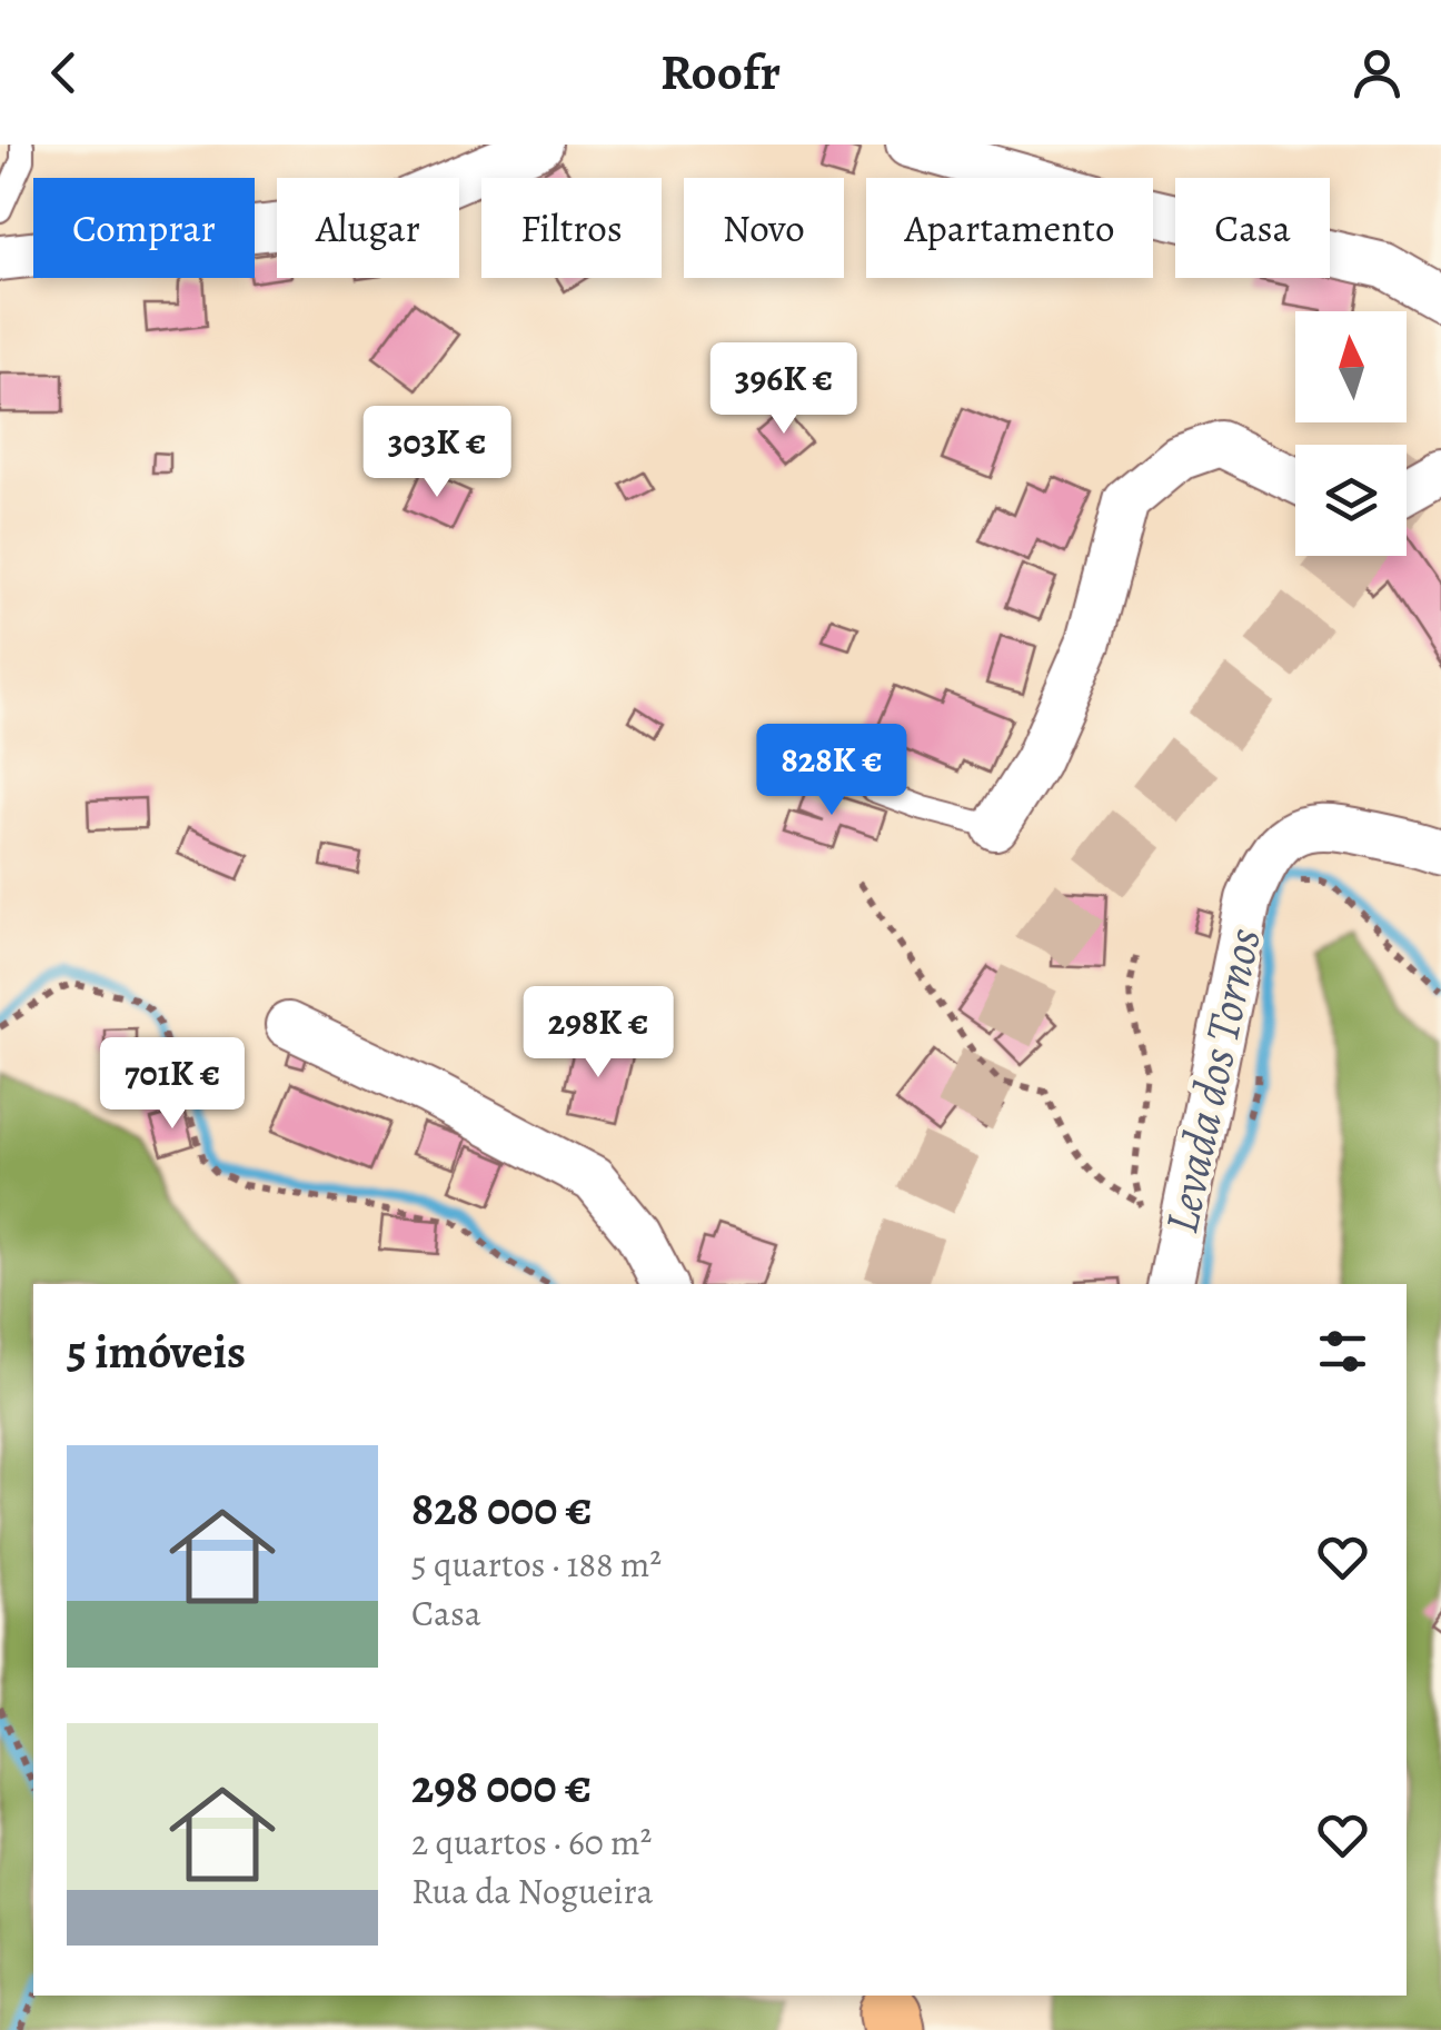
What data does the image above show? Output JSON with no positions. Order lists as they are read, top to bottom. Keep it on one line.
{"water":["Levada dos Tornos"],"north":"top","page":{"header":"Roofr","chip":["Comprar","Alugar","Filtros","Novo","Apartamento","Casa"],"price":["396K €","303K €","828K €","298K €","701K €"],"heading":"5 imóveis","list":[{"name":"828 000 €","note":"5 quartos · 188 m² · Casa"},{"name":"298 000 €","note":"2 quartos · 60 m² · Rua da Nogueira"}]}}
